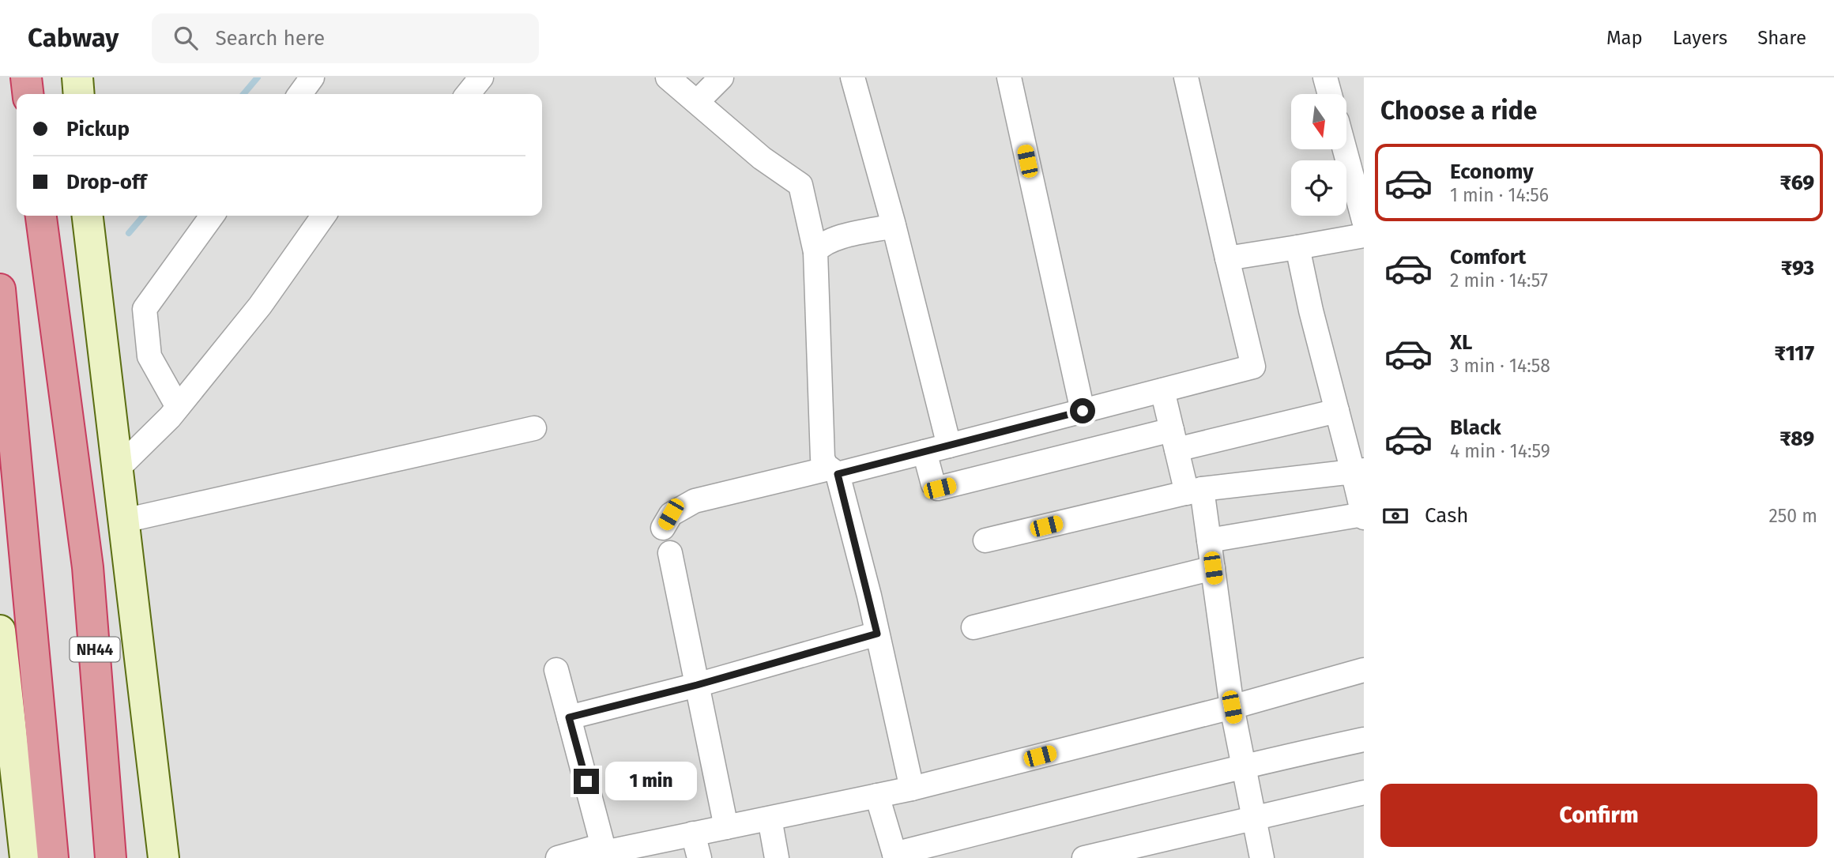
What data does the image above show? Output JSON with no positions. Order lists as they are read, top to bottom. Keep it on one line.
{"streets":{"highway":["NH44"]},"north":"bottom","page":{"header":"Cabway","search":"Search here","nav":["Map","Layers","Share"],"heading":"Choose a ride","banner":["Pickup","Drop-off"],"list":[{"name":"Economy","note":"1 min · 14:56","value":"₹69"},{"name":"Comfort","note":"2 min · 14:57","value":"₹93"},{"name":"XL","note":"3 min · 14:58","value":"₹117"},{"name":"Black","note":"4 min · 14:59","value":"₹89"}],"pay":["Cash","250 m"],"bubble":"1 min","buttons":"Confirm"}}
